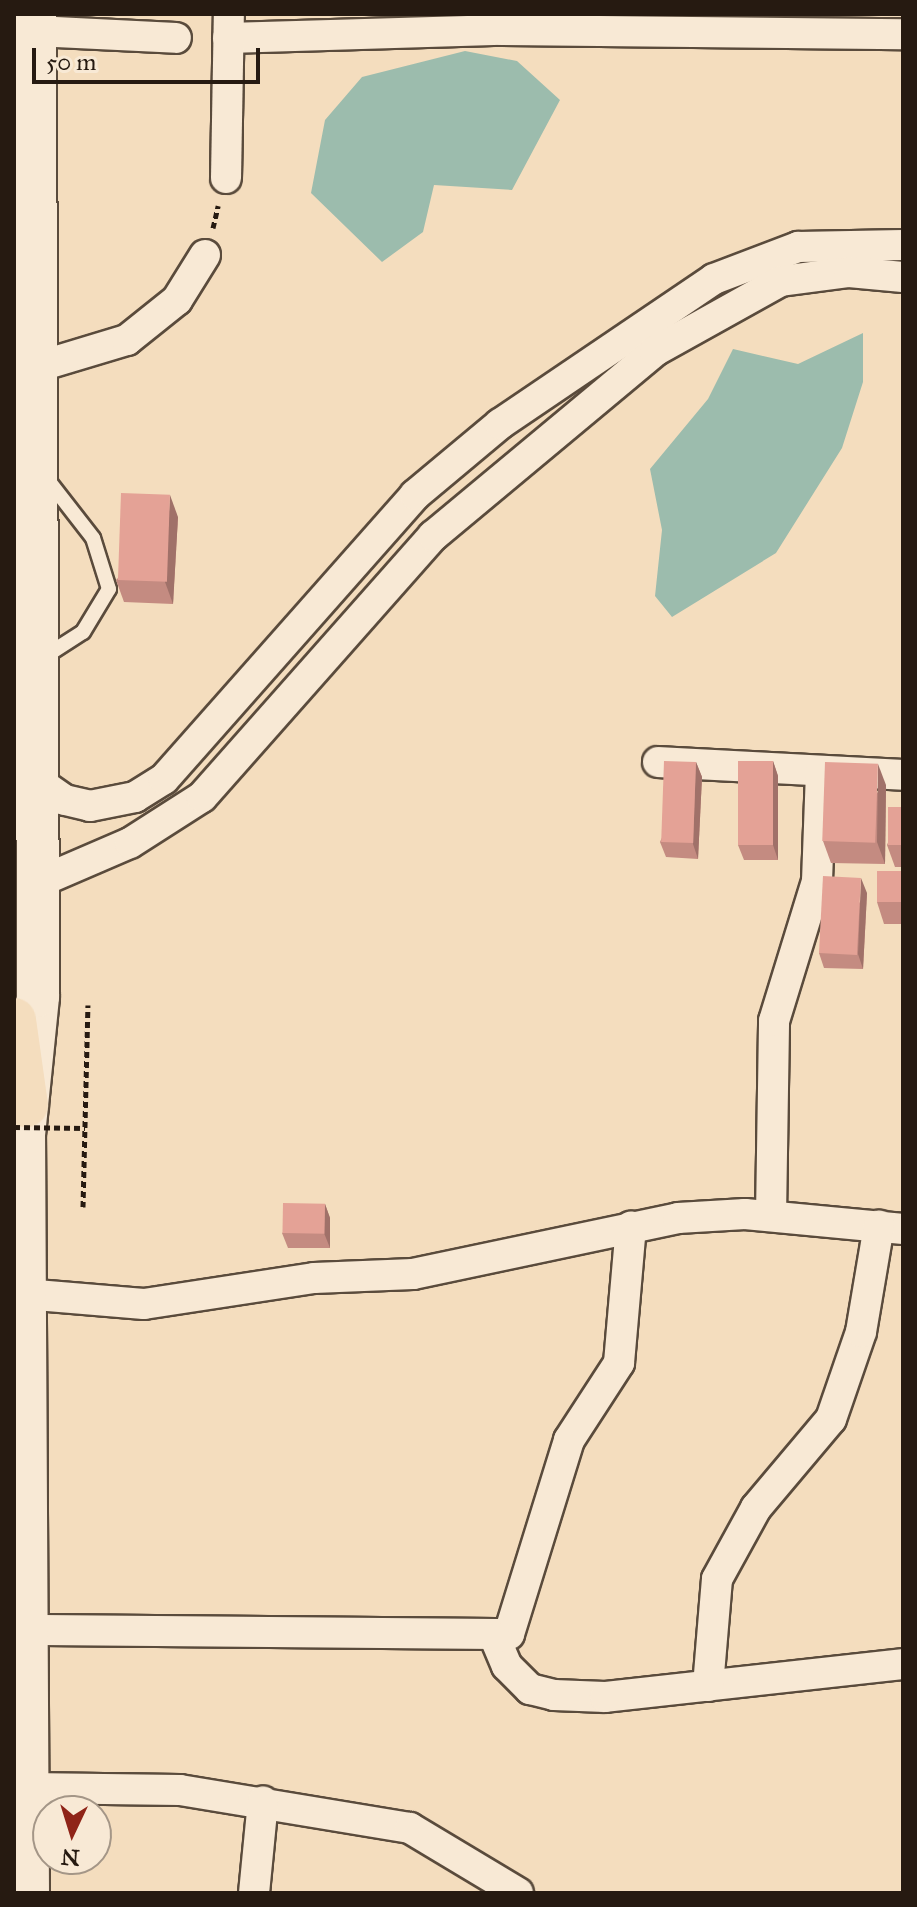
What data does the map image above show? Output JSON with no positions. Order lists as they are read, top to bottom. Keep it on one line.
{"scale_bar":"50 m","north":"bottom"}
